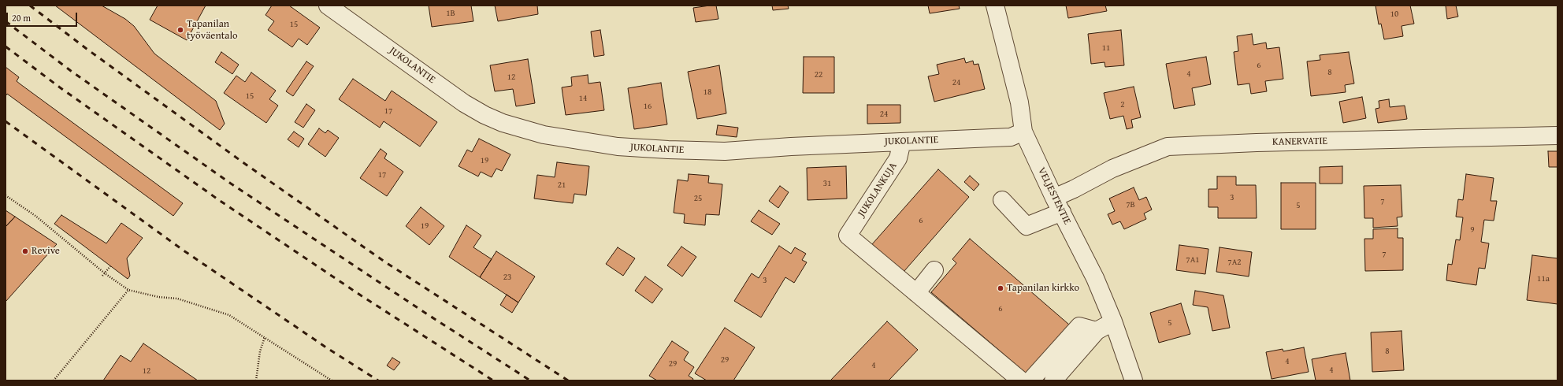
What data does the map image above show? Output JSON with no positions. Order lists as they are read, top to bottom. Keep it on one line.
{"streets":{"street":["JUKOLANTIE","KANERVATIE","JUKOLANKUJA","VELJESTENTIE"]},"crossings":[["JUKOLANTIE","JUKOLANKUJA"],["JUKOLANTIE","VELJESTENTIE"],["KANERVATIE","VELJESTENTIE"]],"places":["Tapanilan työväentalo","Revive","Tapanilan kirkko"],"house_numbers":["1B","10","15","11","6","8","4","22","12","24","18","15","14","2","16","17","24","19","17","31","21","3","25","7","7B","5","6","19","9","7","7A1","7A2","23","11a","3","6","5","8","29","4","29","4","4","12"],"scale_bar":"20 m"}
